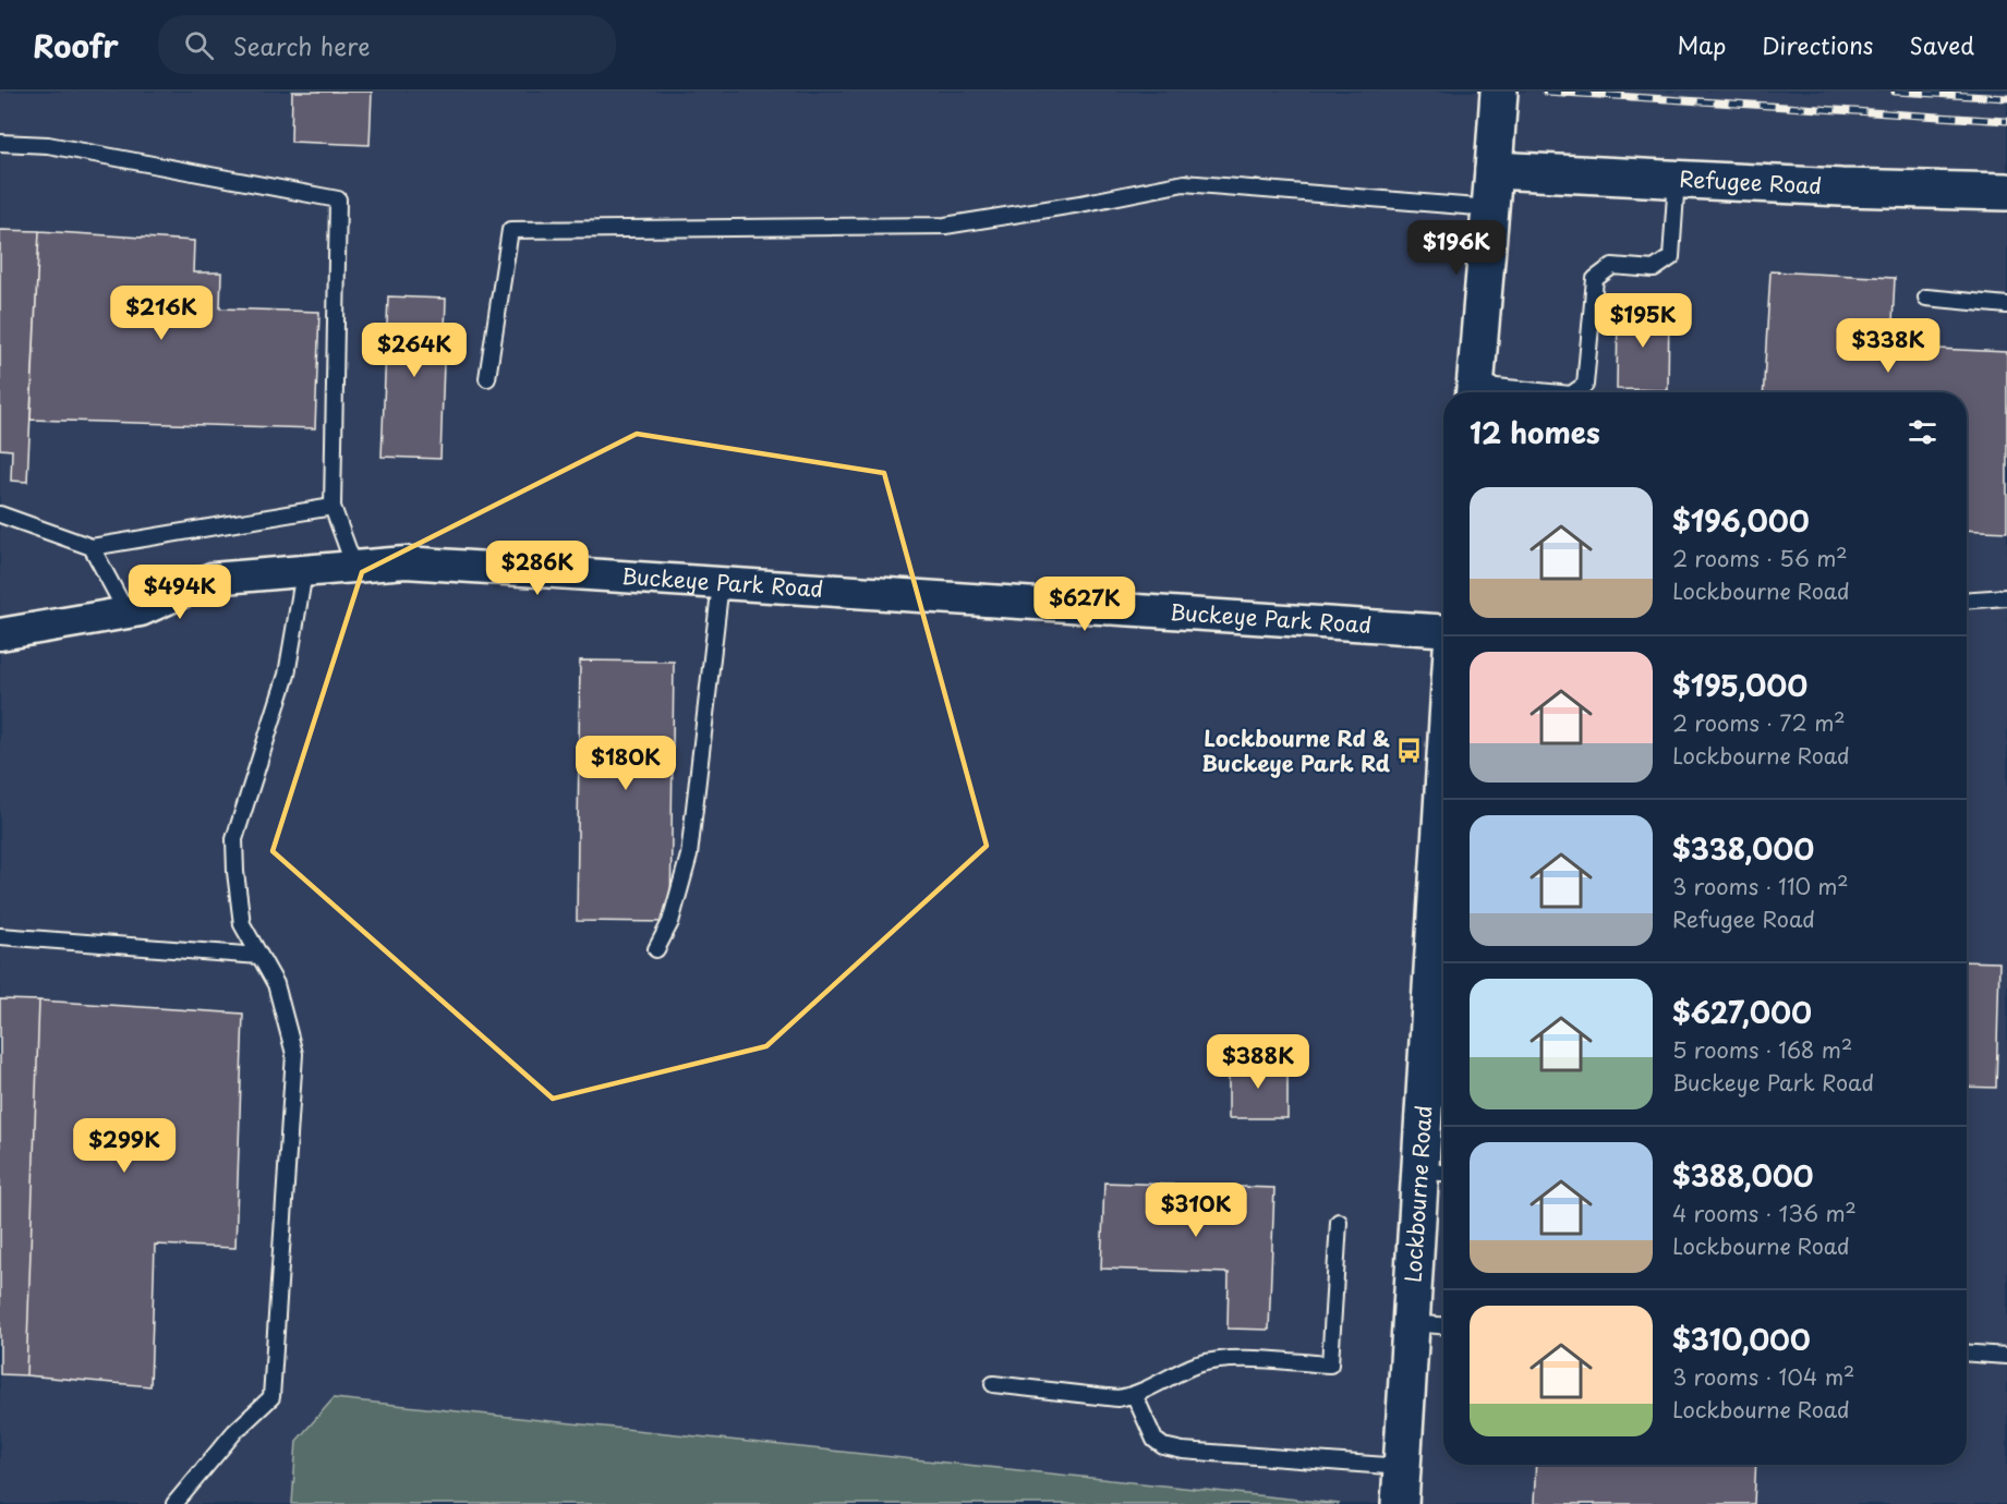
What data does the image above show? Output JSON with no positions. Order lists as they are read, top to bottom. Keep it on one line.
{"streets":{"main road":["Refugee Road","Lockbourne Road"],"street":["Buckeye Park Road"]},"places":{"bus stop":["Lockbourne Rd & Buckeye Park Rd"]},"page":{"header":"Roofr","search":"Search here","nav":["Map","Directions","Saved"],"price":["$196K","$216K","$195K","$338K","$264K","$286K","$494K","$627K","$180K","$388K","$299K","$310K"],"heading":"12 homes","list":[{"name":"$196,000","note":"2 rooms · 56 m² · Lockbourne Road"},{"name":"$195,000","note":"2 rooms · 72 m² · Lockbourne Road"},{"name":"$338,000","note":"3 rooms · 110 m² · Refugee Road"},{"name":"$627,000","note":"5 rooms · 168 m² · Buckeye Park Road"},{"name":"$388,000","note":"4 rooms · 136 m² · Lockbourne Road"},{"name":"$310,000","note":"3 rooms · 104 m² · Lockbourne Road"}]}}
